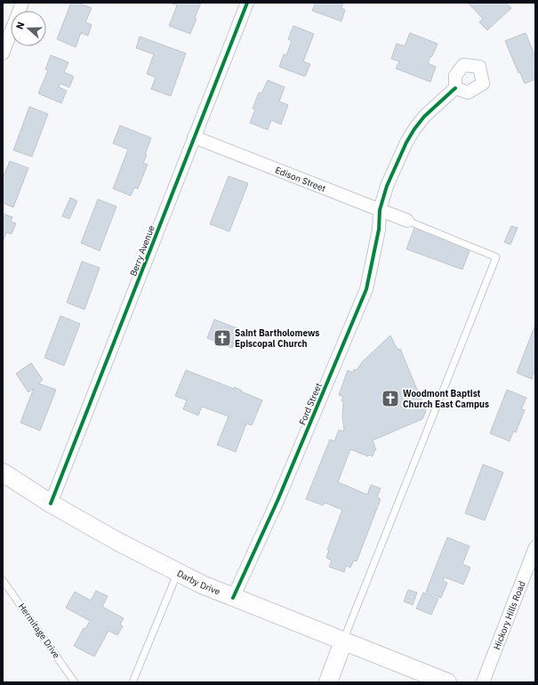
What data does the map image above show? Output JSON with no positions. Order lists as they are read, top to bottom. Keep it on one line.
{"streets":{"main road":["Darby Drive"],"street":["Edison Street","Berry Avenue","Ford Street","Hickory Hills Road"],"lane":["Hermitage Drive"]},"crossings":[["Edison Street","Berry Avenue"],["Edison Street","Ford Street"],["Berry Avenue","Darby Drive"],["Ford Street","Darby Drive"]],"places":{"church":["Saint Bartholomews Episcopal Church","Woodmont Baptist Church East Campus"]},"north":"left"}
